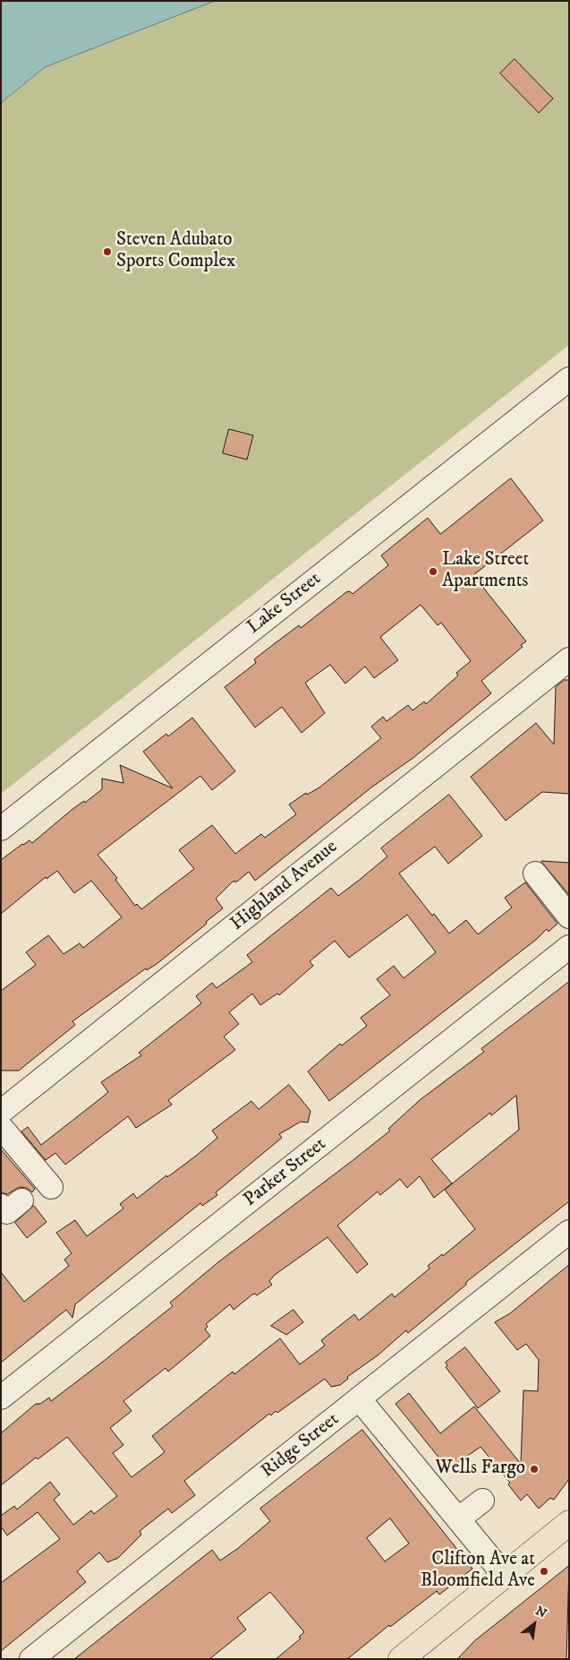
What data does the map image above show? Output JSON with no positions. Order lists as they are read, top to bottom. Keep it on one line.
{"streets":{"street":["Lake Street","Highland Avenue","Parker Street","Ridge Street"]},"places":["Steven Adubato Sports Complex","Lake Street Apartments","Wells Fargo","Clifton Ave at Bloomfield Ave"],"north":"top right"}
